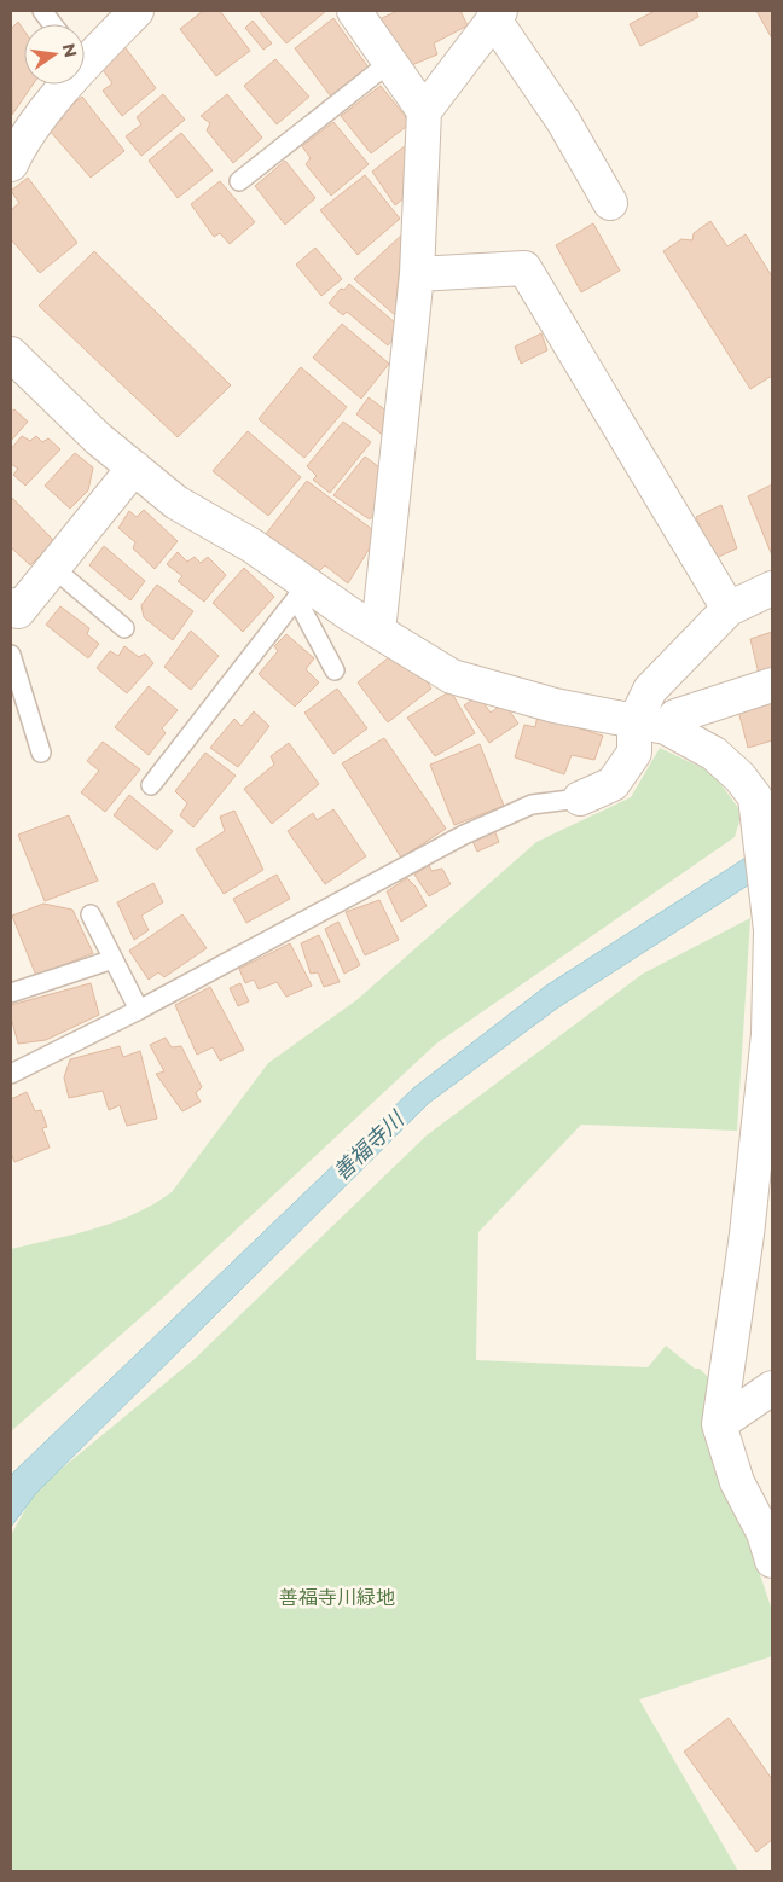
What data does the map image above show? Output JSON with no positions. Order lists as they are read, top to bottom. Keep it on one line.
{"water":["善福寺川"],"parks":["善福寺川緑地"],"north":"right"}
